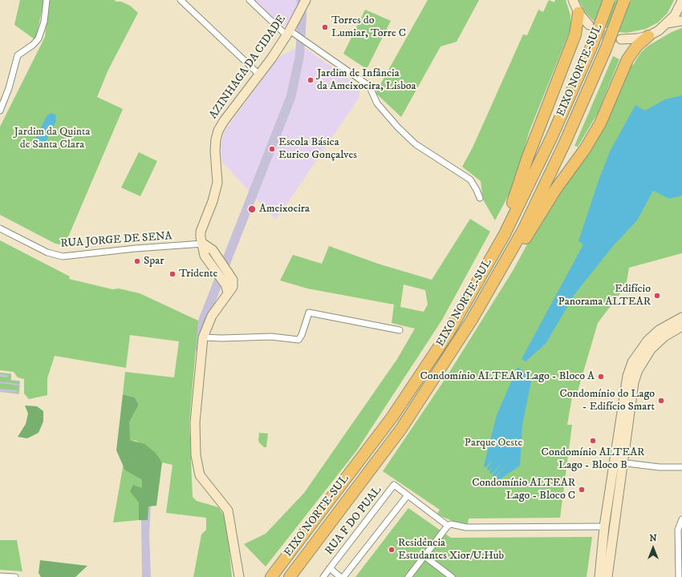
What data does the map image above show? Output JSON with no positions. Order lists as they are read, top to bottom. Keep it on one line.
{"streets":{"highway":["EIXO NORTE-SUL"],"street":["AZINHAGA DA CIDADE","RUA JORGE DE SENA","RUA F DO PUAL"]},"crossings":[["AZINHAGA DA CIDADE","RUA JORGE DE SENA"]],"parks":["Jardim da Quinta de Santa Clara","Parque Oeste"],"places":["Torres do Lumiar, Torre C","Jardim de Infância da Ameixoeira, Lisboa","Escola Básica Eurico Gonçalves","Ameixoeira","Spar","Tridente","Edifício Panorama ALTEAR","Condomínio ALTEAR Lago - Bloco A","Condomínio do Lago - Edifício Smart","Condomínio ALTEAR Lago - Bloco B","Condomínio ALTEAR Lago - Bloco C","Residência Estudantes Xior/U.Hub"],"north":"top"}
